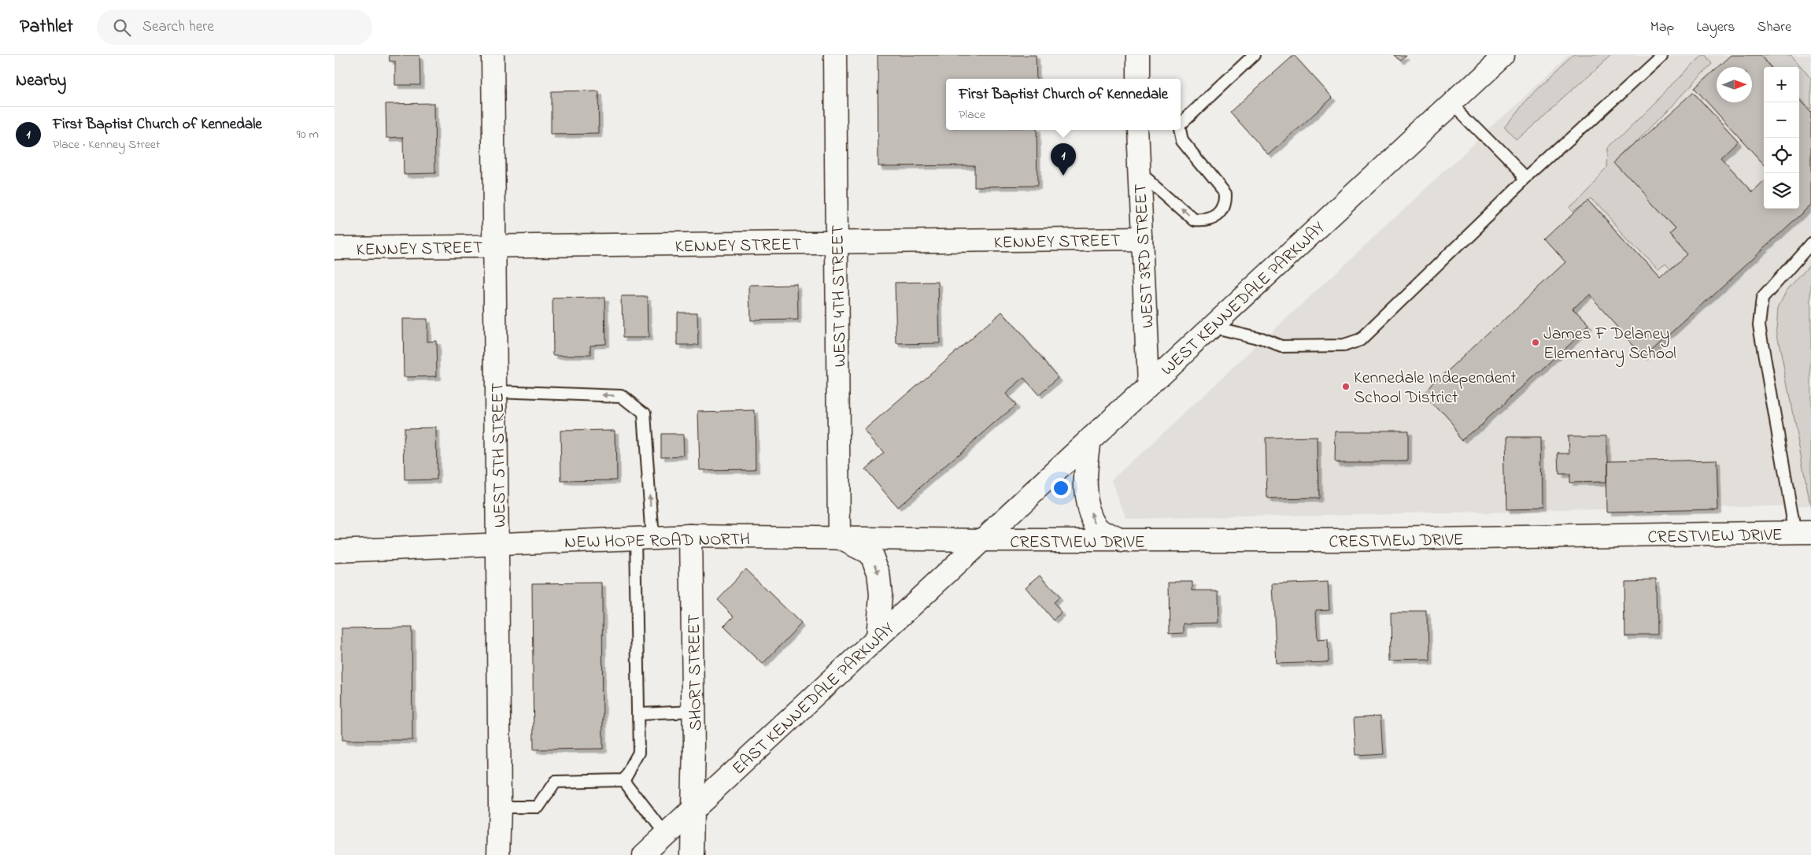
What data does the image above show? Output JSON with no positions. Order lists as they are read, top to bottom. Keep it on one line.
{"streets":{"street":["KENNEY STREET","WEST 3RD STREET","WEST 4TH STREET","WEST KENNEDALE PARKWAY","WEST 5TH STREET","CRESTVIEW DRIVE","NEW HOPE ROAD NORTH","SHORT STREET","EAST KENNEDALE PARKWAY"]},"crossings":[["KENNEY STREET","WEST 3RD STREET"],["KENNEY STREET","WEST 4TH STREET"],["KENNEY STREET","WEST 5TH STREET"],["WEST 3RD STREET","WEST KENNEDALE PARKWAY"],["WEST 4TH STREET","NEW HOPE ROAD NORTH"],["WEST KENNEDALE PARKWAY","CRESTVIEW DRIVE"],["WEST KENNEDALE PARKWAY","NEW HOPE ROAD NORTH"],["WEST KENNEDALE PARKWAY","EAST KENNEDALE PARKWAY"],["WEST 5TH STREET","NEW HOPE ROAD NORTH"],["CRESTVIEW DRIVE","NEW HOPE ROAD NORTH"],["CRESTVIEW DRIVE","EAST KENNEDALE PARKWAY"],["NEW HOPE ROAD NORTH","SHORT STREET"],["NEW HOPE ROAD NORTH","EAST KENNEDALE PARKWAY"],["SHORT STREET","EAST KENNEDALE PARKWAY"]],"places":["James F Delaney Elementary School","Kennedale Independent School District"],"north":"right","page":{"header":"Pathlet","search":"Search here","nav":["Map","Layers","Share"],"heading":"Nearby","map_buttons":["+","−"],"popup":["First Baptist Church of Kennedale","Place"],"list":[{"mark":"1","name":"First Baptist Church of Kennedale","note":"Place · Kenney Street","value":"90 m"}],"pins":"1"}}
